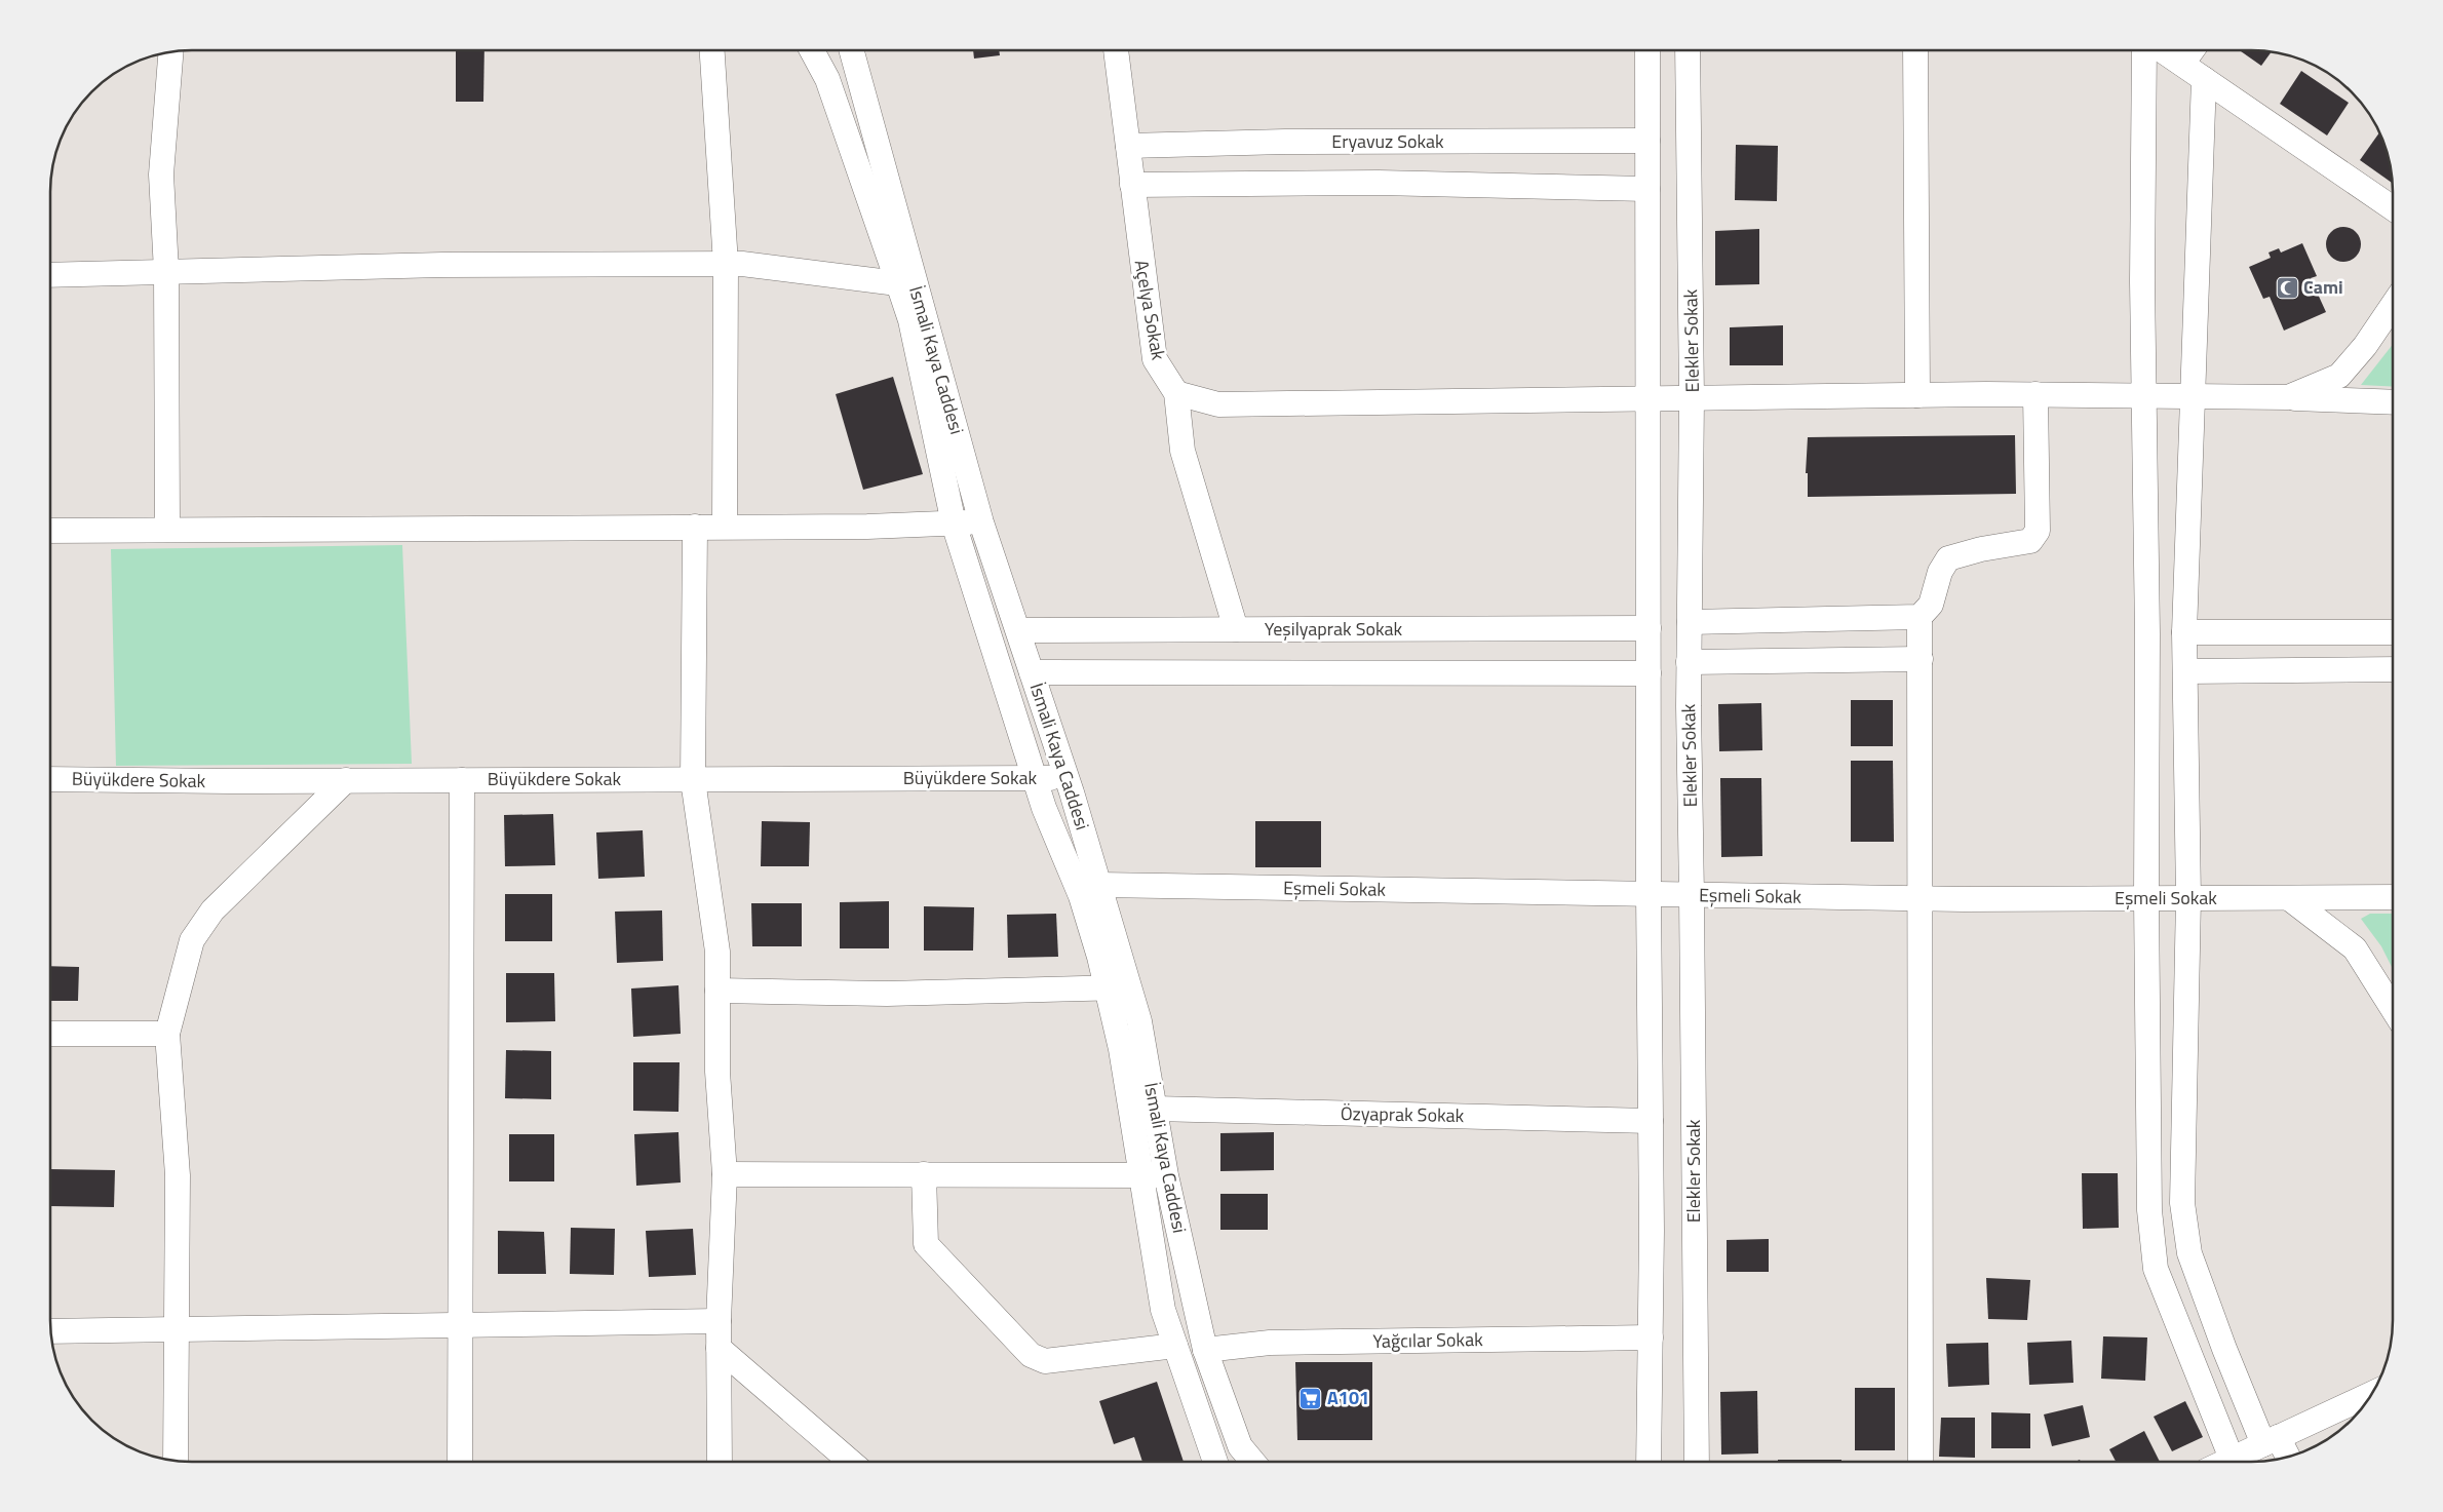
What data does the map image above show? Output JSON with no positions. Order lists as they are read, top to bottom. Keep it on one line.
{"streets":{"street":["Eryavuz Sokak","Açelya Sokak","Elekler Sokak","İsmali Kaya Caddesi","Yeşilyaprak Sokak","Büyükdere Sokak","Eşmeli Sokak","Özyaprak Sokak","Yağcılar Sokak"]},"crossings":[["Eryavuz Sokak","Açelya Sokak"],["Açelya Sokak","Yeşilyaprak Sokak"],["Elekler Sokak","Eşmeli Sokak"],["İsmali Kaya Caddesi","Yeşilyaprak Sokak"],["İsmali Kaya Caddesi","Büyükdere Sokak"],["İsmali Kaya Caddesi","Eşmeli Sokak"],["İsmali Kaya Caddesi","Özyaprak Sokak"],["İsmali Kaya Caddesi","Yağcılar Sokak"]],"places":{"mosque":["Cami"],"supermarket":["A101"]}}
